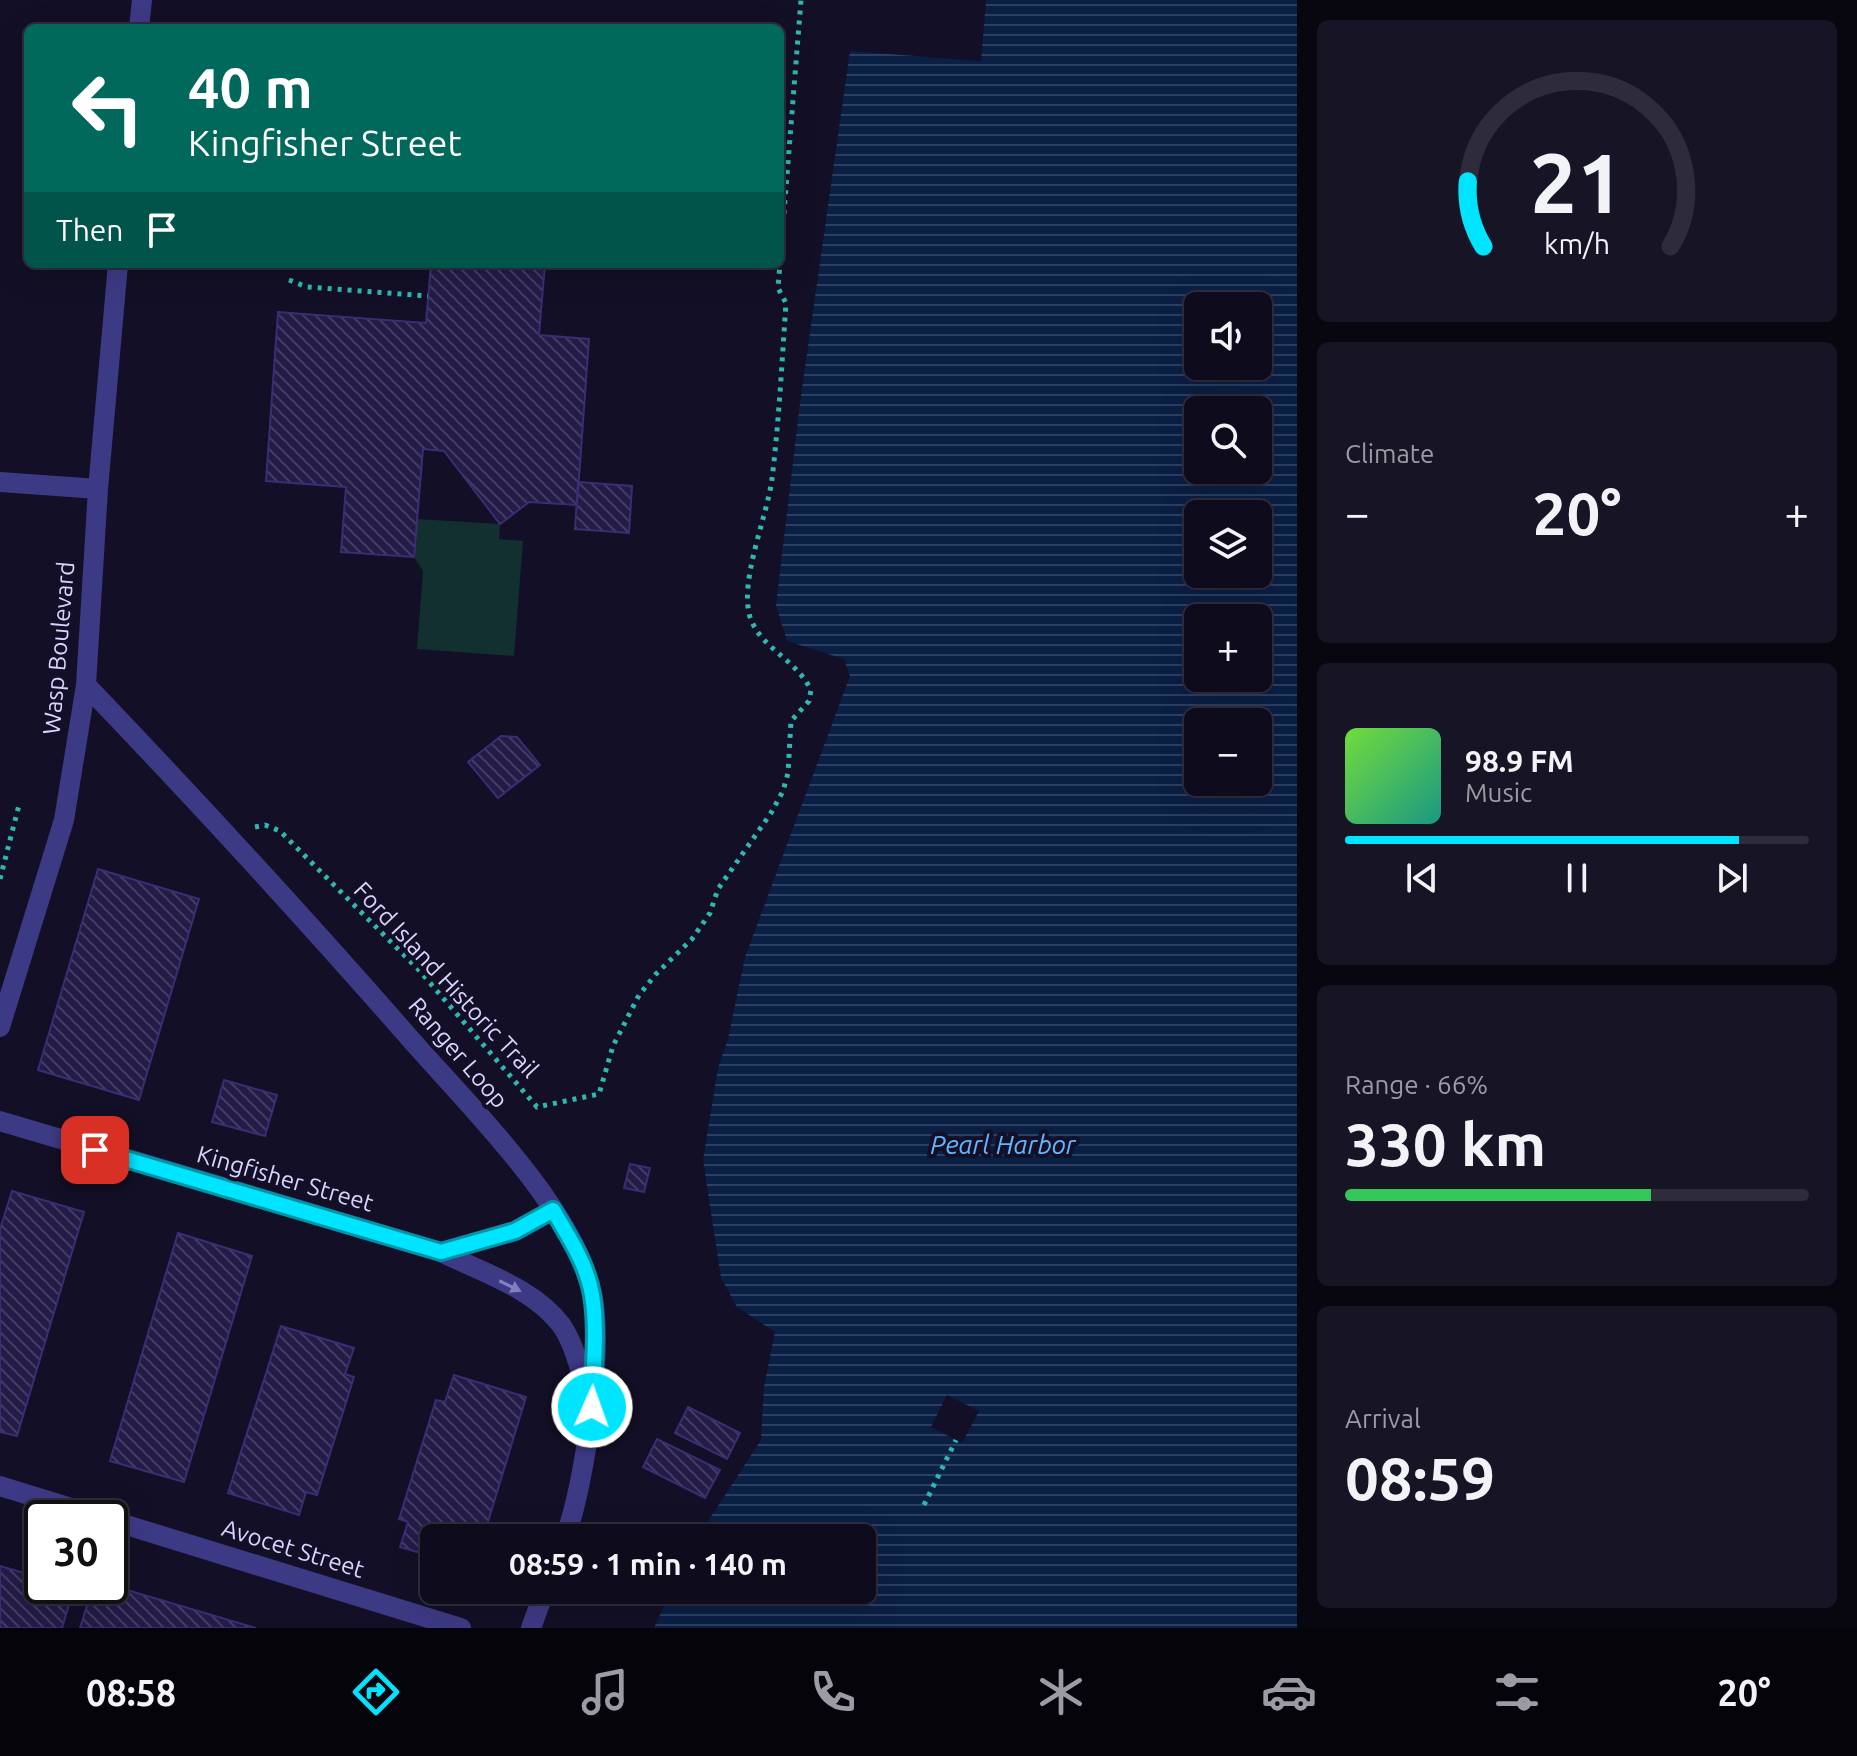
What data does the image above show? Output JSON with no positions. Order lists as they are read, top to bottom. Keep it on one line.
{"streets":{"street":["Wasp Boulevard","Ranger Loop","Kingfisher Street","Avocet Street"],"path":["Ford Island Historic Trail"]},"crossings":[["Wasp Boulevard","Ranger Loop"],["Ranger Loop","Kingfisher Street"]],"water":["Pearl Harbor"],"page":{"turn":["40 m","Kingfisher Street"],"then":"Then","map_buttons":["+","−"],"tile":["Climate",["Range · 66%","330 km"],["Arrival","08:59"]],"heat":["−","20°","+"],"song":["98.9 FM","Music"],"limit":"30","trip":"08:59 · 1 min · 140 m","tabs":["08:58","20°"],"gauge":["21","km/h"]}}
